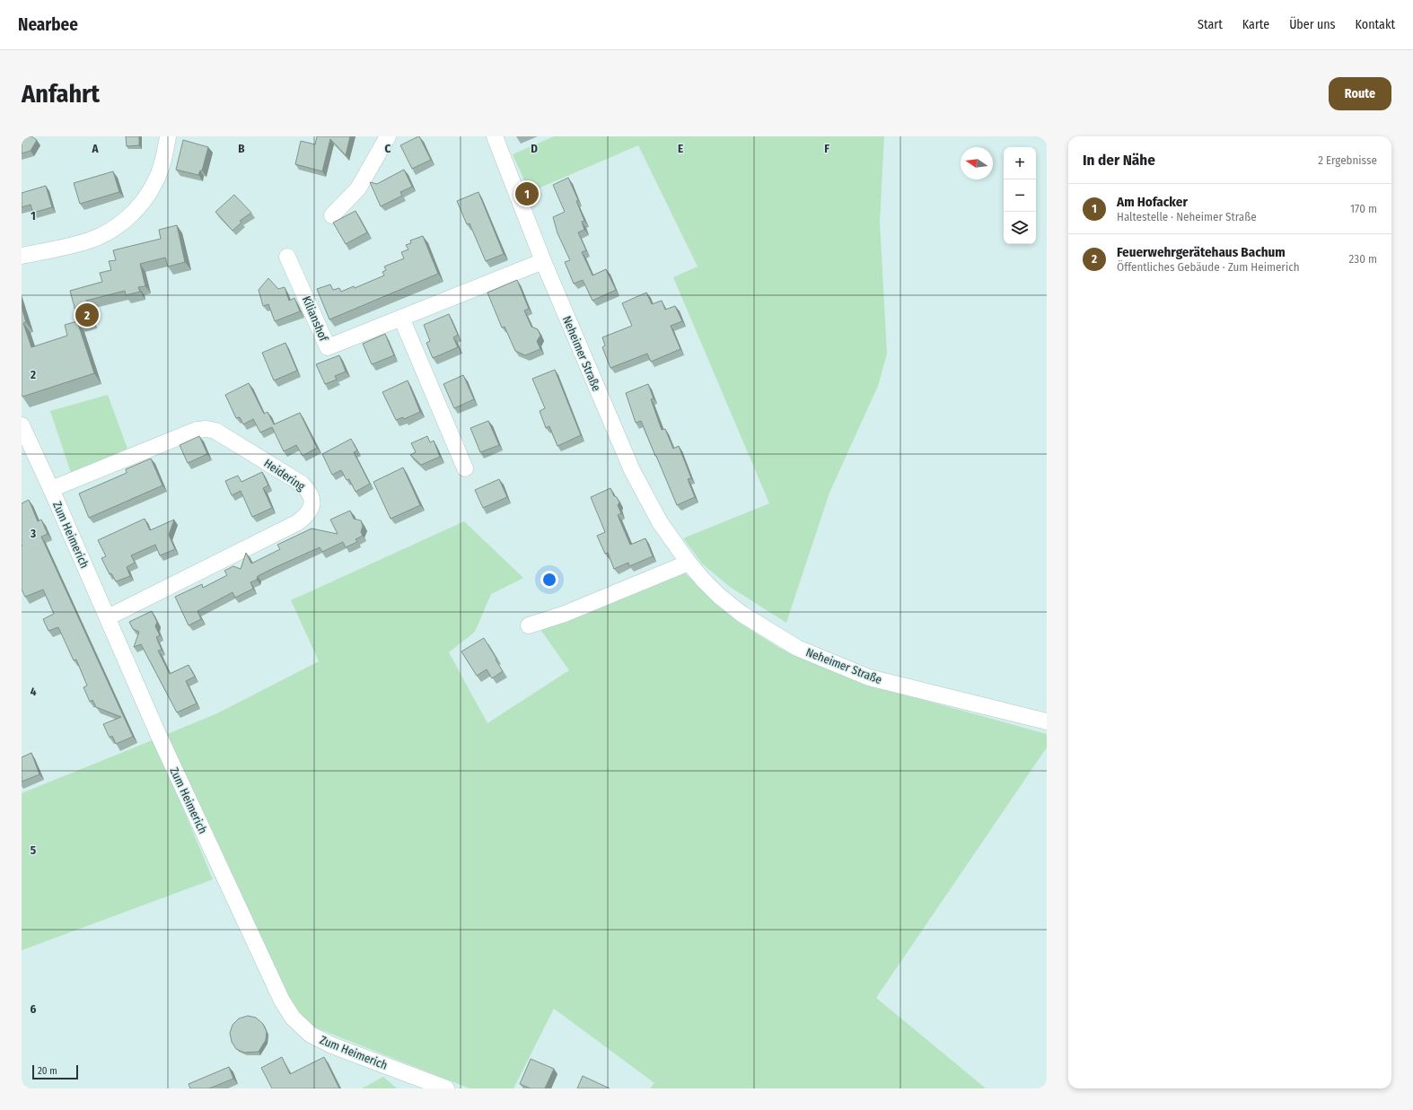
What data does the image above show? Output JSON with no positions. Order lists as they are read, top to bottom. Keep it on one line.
{"streets":{"street":["Kilianshof","Neheimer Straße","Heidering","Zum Heimerich"]},"crossings":[["Kilianshof","Neheimer Straße"],["Heidering","Zum Heimerich"]],"scale_bar":"20 m","north":"left","page":{"header":"Nearbee","nav":["Start","Karte","Über uns","Kontakt"],"buttons":"Route","title":"Anfahrt","heading":["In der Nähe","2 Ergebnisse"],"map_buttons":["+","−"],"pins":["1","2"],"list":[{"mark":"1","name":"Am Hofacker","note":"Haltestelle · Neheimer Straße","value":"170 m"},{"mark":"2","name":"Feuerwehrgerätehaus Bachum","note":"Öffentliches Gebäude · Zum Heimerich","value":"230 m"}],"scale":"20 m"},"grid":{"columns":["A","B","C","D","E","F"],"rows":["1","2","3","4","5","6"]}}
